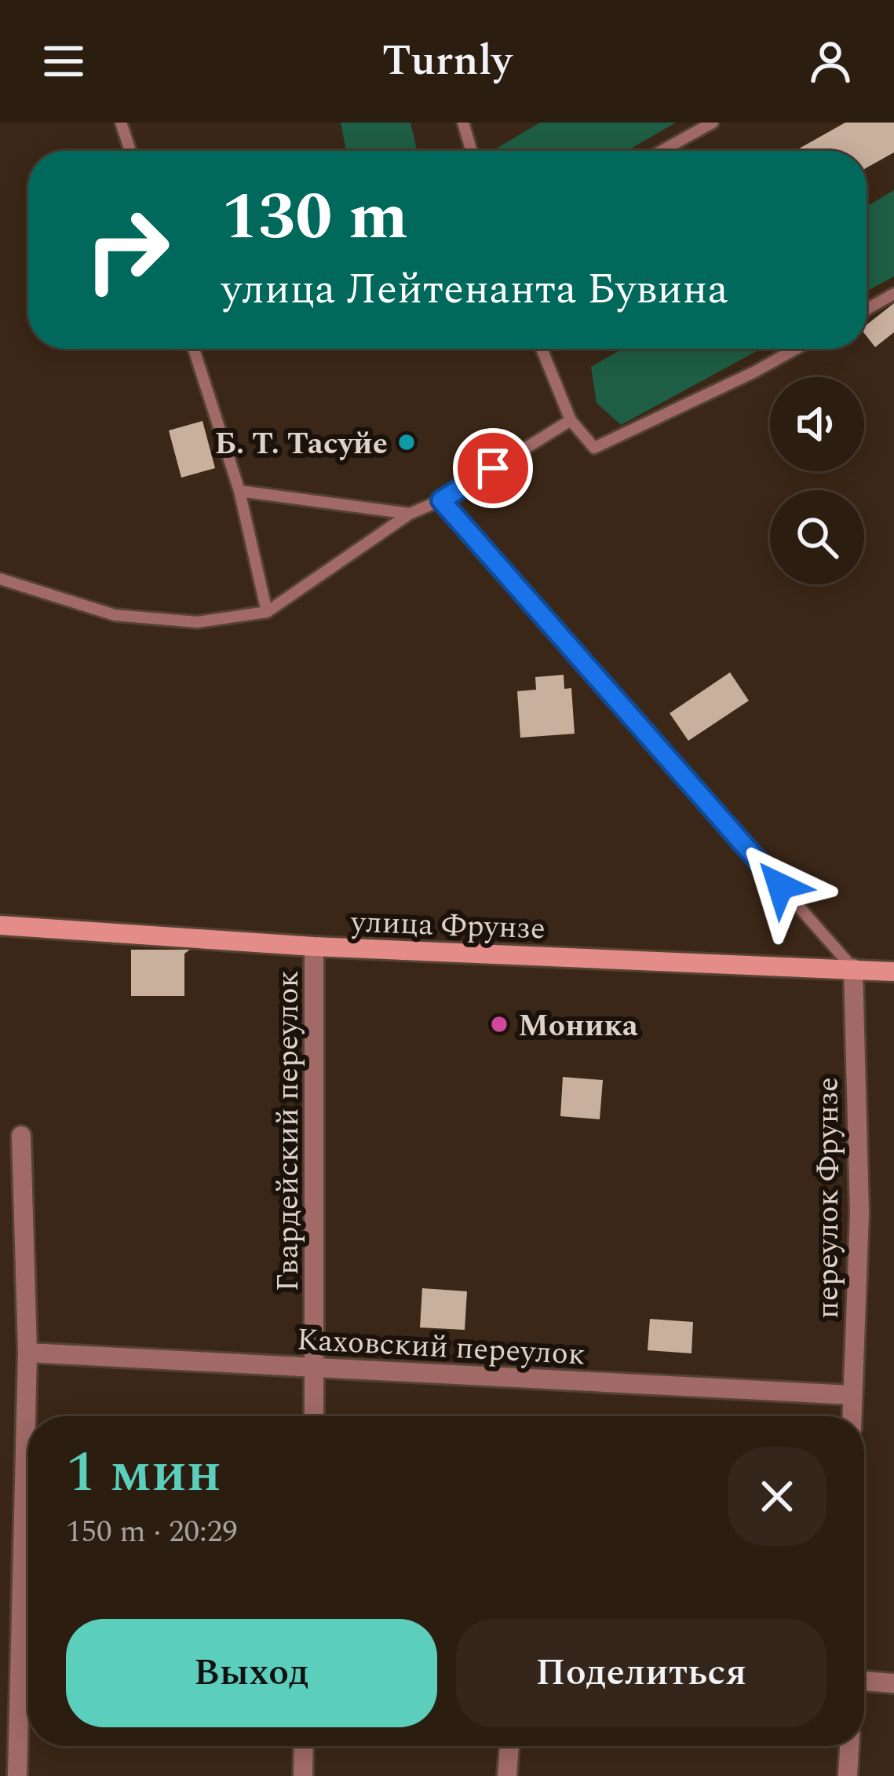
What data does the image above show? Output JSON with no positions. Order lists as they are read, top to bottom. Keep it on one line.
{"streets":{"main road":["улица Фрунзе"],"street":["Гвардейский переулок","переулок Фрунзе","Каховский переулок"]},"crossings":[["улица Фрунзе","Гвардейский переулок"],["улица Фрунзе","переулок Фрунзе"],["Гвардейский переулок","Каховский переулок"],["переулок Фрунзе","Каховский переулок"]],"places":["Б. Т. Тасуйе","Моника"],"page":{"header":"Turnly","turn":["130 m","улица Лейтенанта Бувина"],"heading":["1 мин","150 m · 20:29"],"buttons":["Выход","Поделиться"]}}
